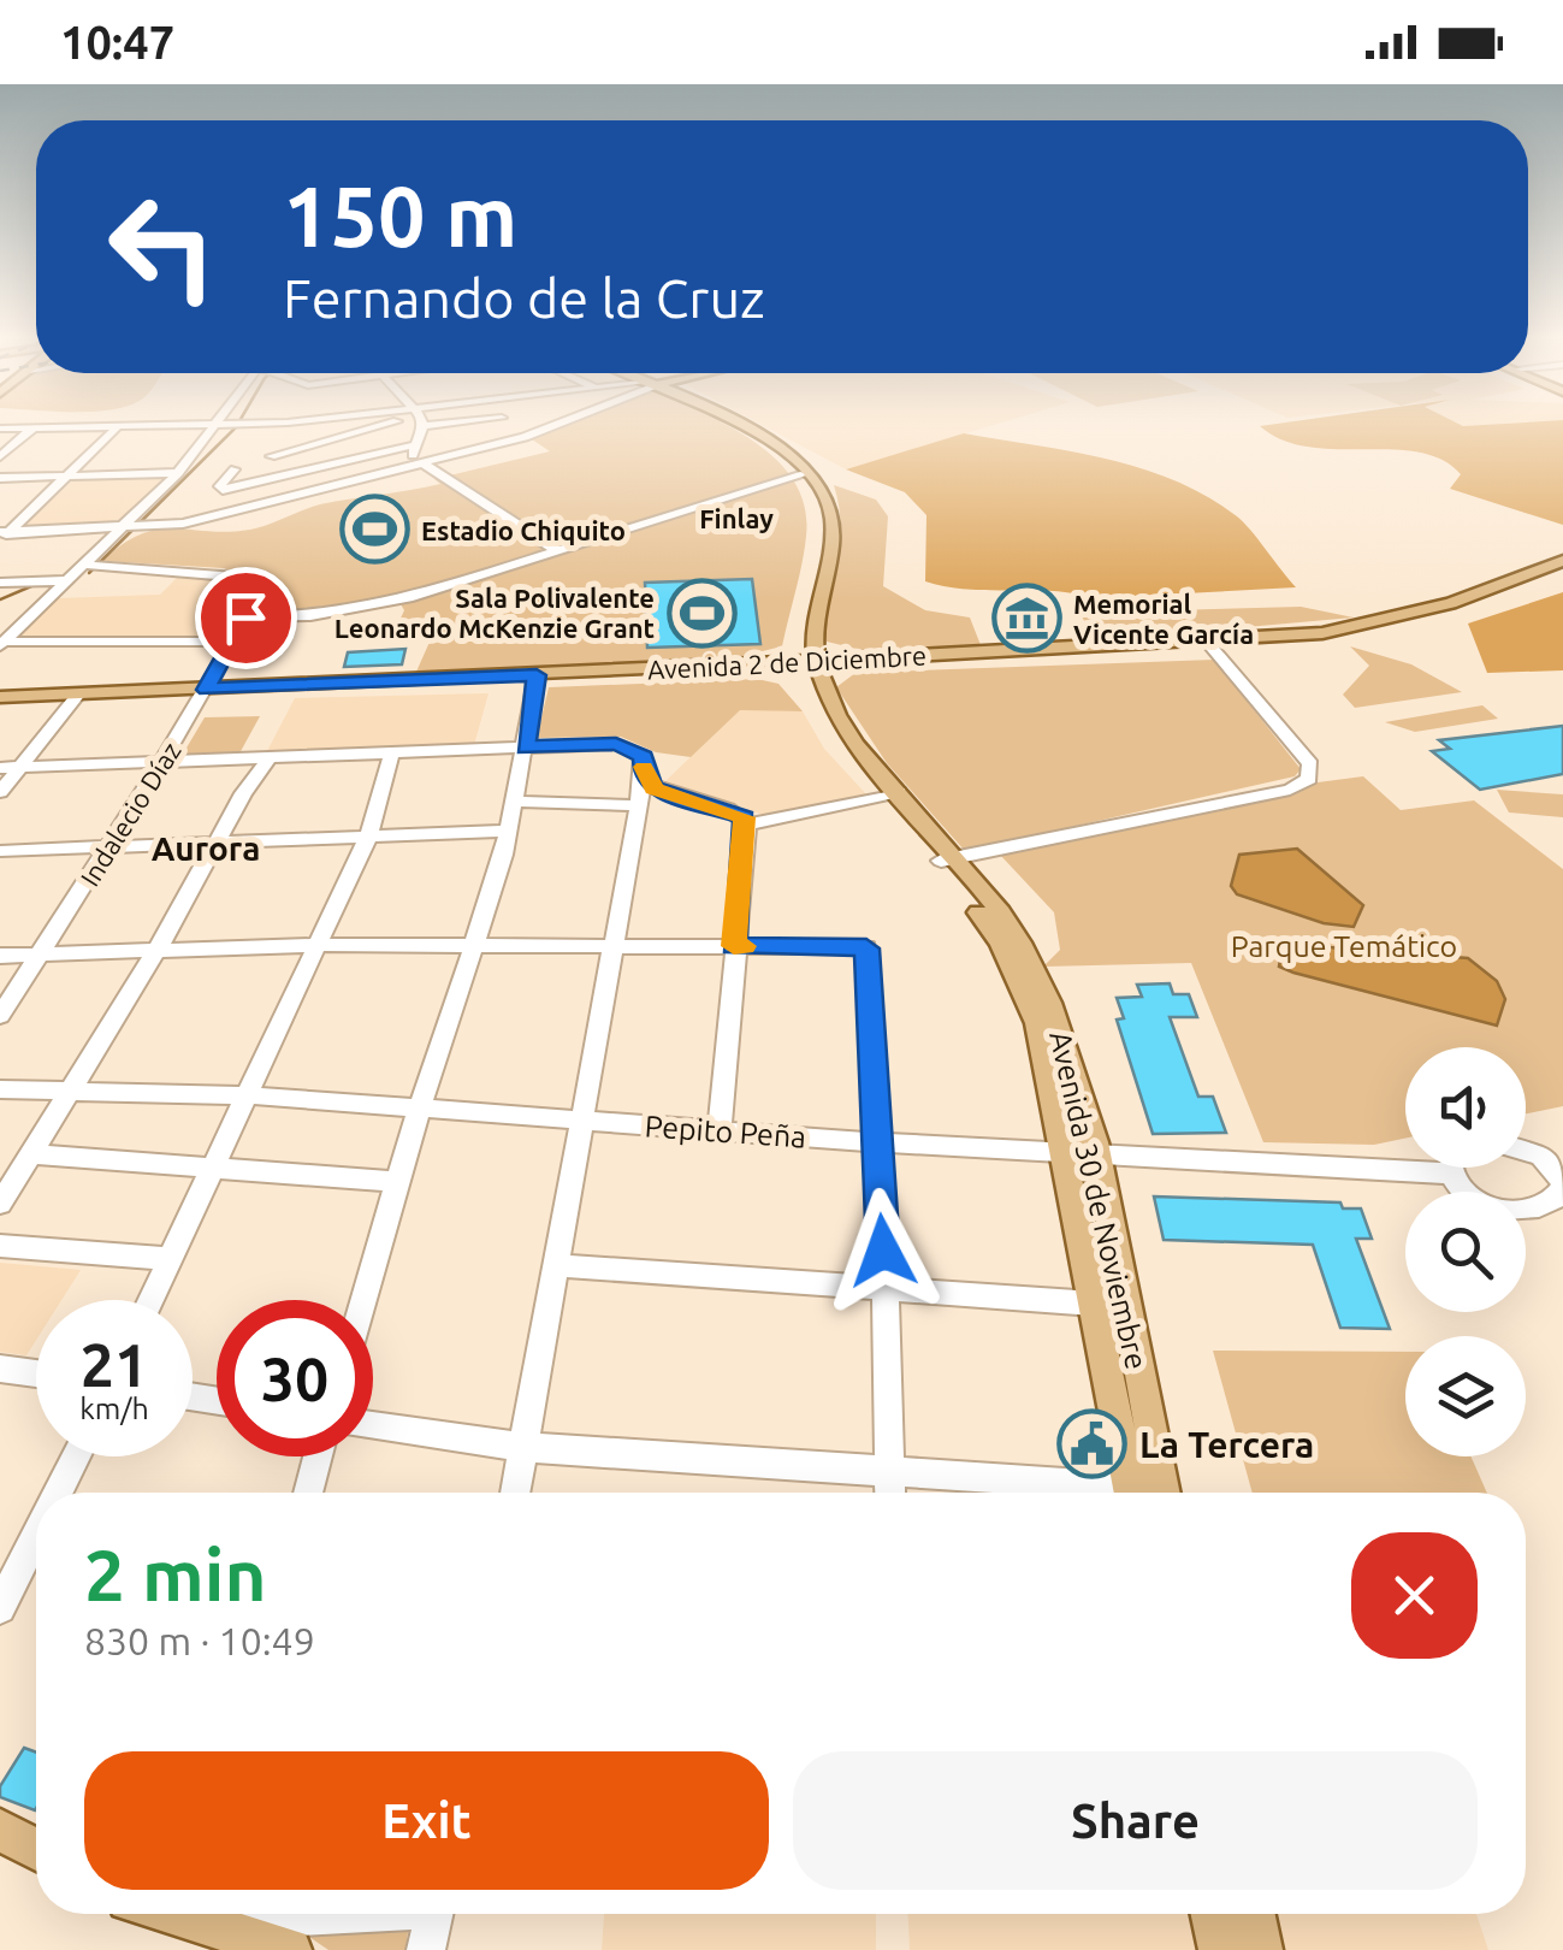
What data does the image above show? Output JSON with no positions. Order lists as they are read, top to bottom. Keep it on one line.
{"streets":{"main road":["Avenida 2 de Diciembre","Avenida 30 de Noviembre"],"street":["Indalecio Díaz","Pepito Peña"]},"crossings":[["Avenida 2 de Diciembre","Indalecio Díaz"],["Avenida 2 de Diciembre","Avenida 30 de Noviembre"],["Pepito Peña","Avenida 30 de Noviembre"]],"districts":["Finlay","Aurora"],"parks":["Parque Temático"],"places":{"sports":["Estadio Chiquito","Sala Polivalente Leonardo McKenzie Grant"],"museum":["Memorial Vicente García"],"public building":["La Tercera"]},"page":{"status":"10:47","turn":["150 m","Fernando de la Cruz"],"speed":"21 km/h","limit":"30","heading":["2 min","830 m · 10:49"],"buttons":["Exit","Share"]}}
